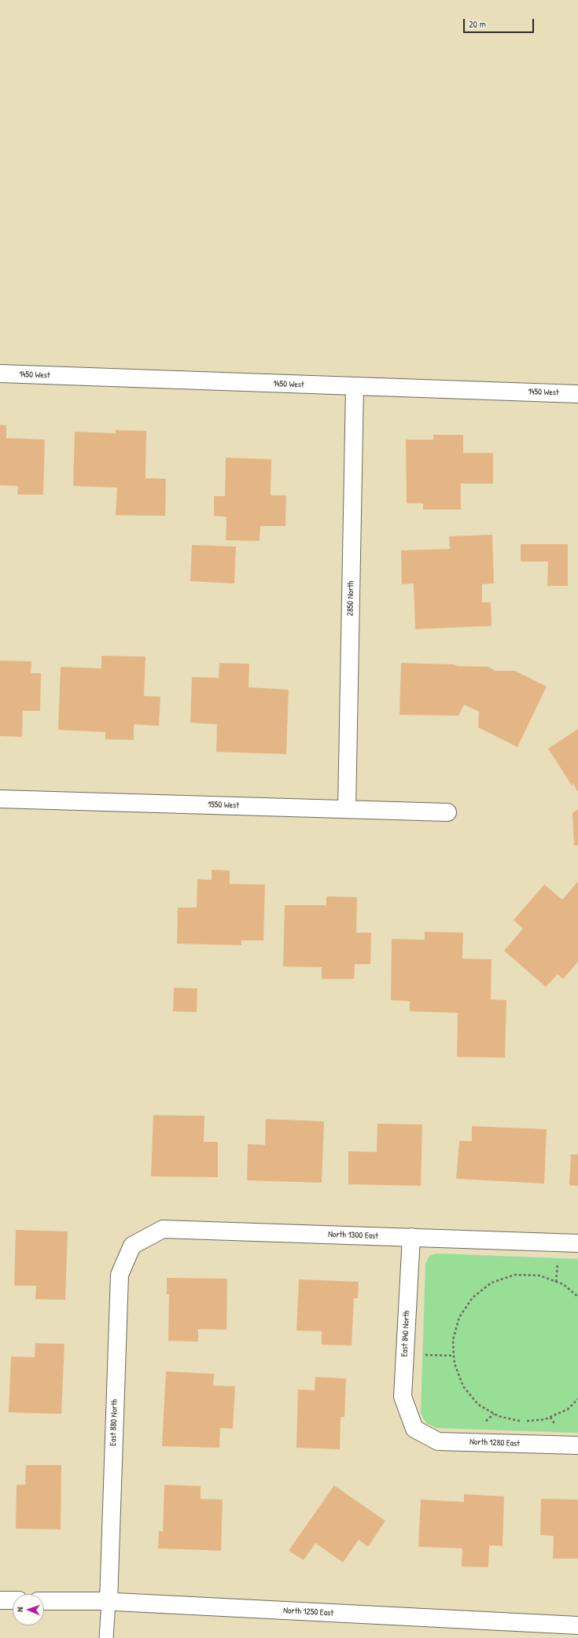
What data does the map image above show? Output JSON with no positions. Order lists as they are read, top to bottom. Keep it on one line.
{"streets":{"street":["1450 West","2850 North","1550 West","North 1300 East","East 840 North","East 880 North","North 1280 East","North 1250 East"]},"crossings":[["1450 West","2850 North"],["2850 North","1550 West"],["North 1300 East","East 840 North"],["North 1300 East","East 880 North"],["East 840 North","North 1280 East"],["East 880 North","North 1250 East"]],"scale_bar":"20 m","north":"left"}
